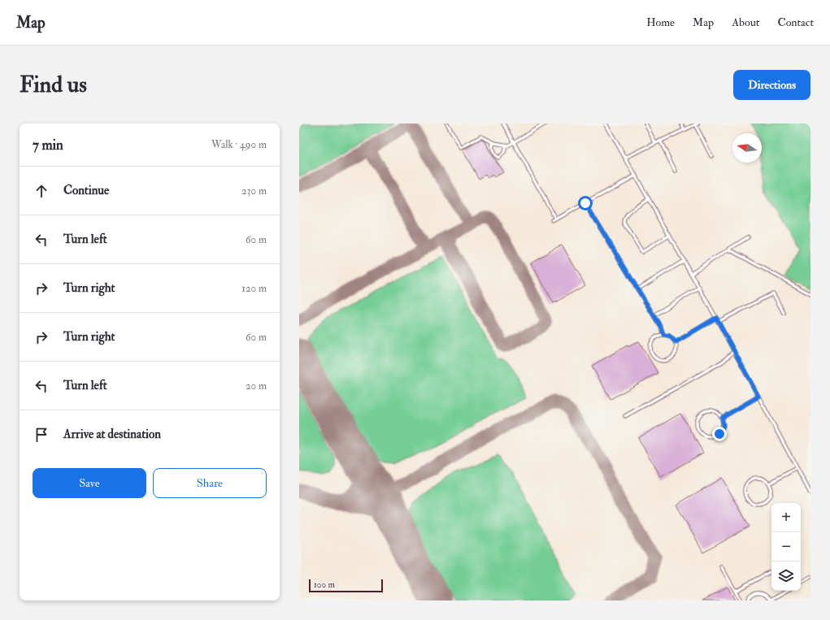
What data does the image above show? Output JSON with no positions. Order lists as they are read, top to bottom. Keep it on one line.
{"scale_bar":"100 m","north":"left","page":{"header":"Map","nav":["Home","Map","About","Contact"],"buttons":["Directions",["Save","Share"]],"title":"Find us","heading":["7 min","Walk · 490 m"],"list":[["Continue","230 m"],["Turn left","60 m"],["Turn right","120 m"],["Turn right","60 m"],["Turn left","20 m"],"Arrive at destination"],"map_buttons":["+","−"],"scale":"100 m"}}
